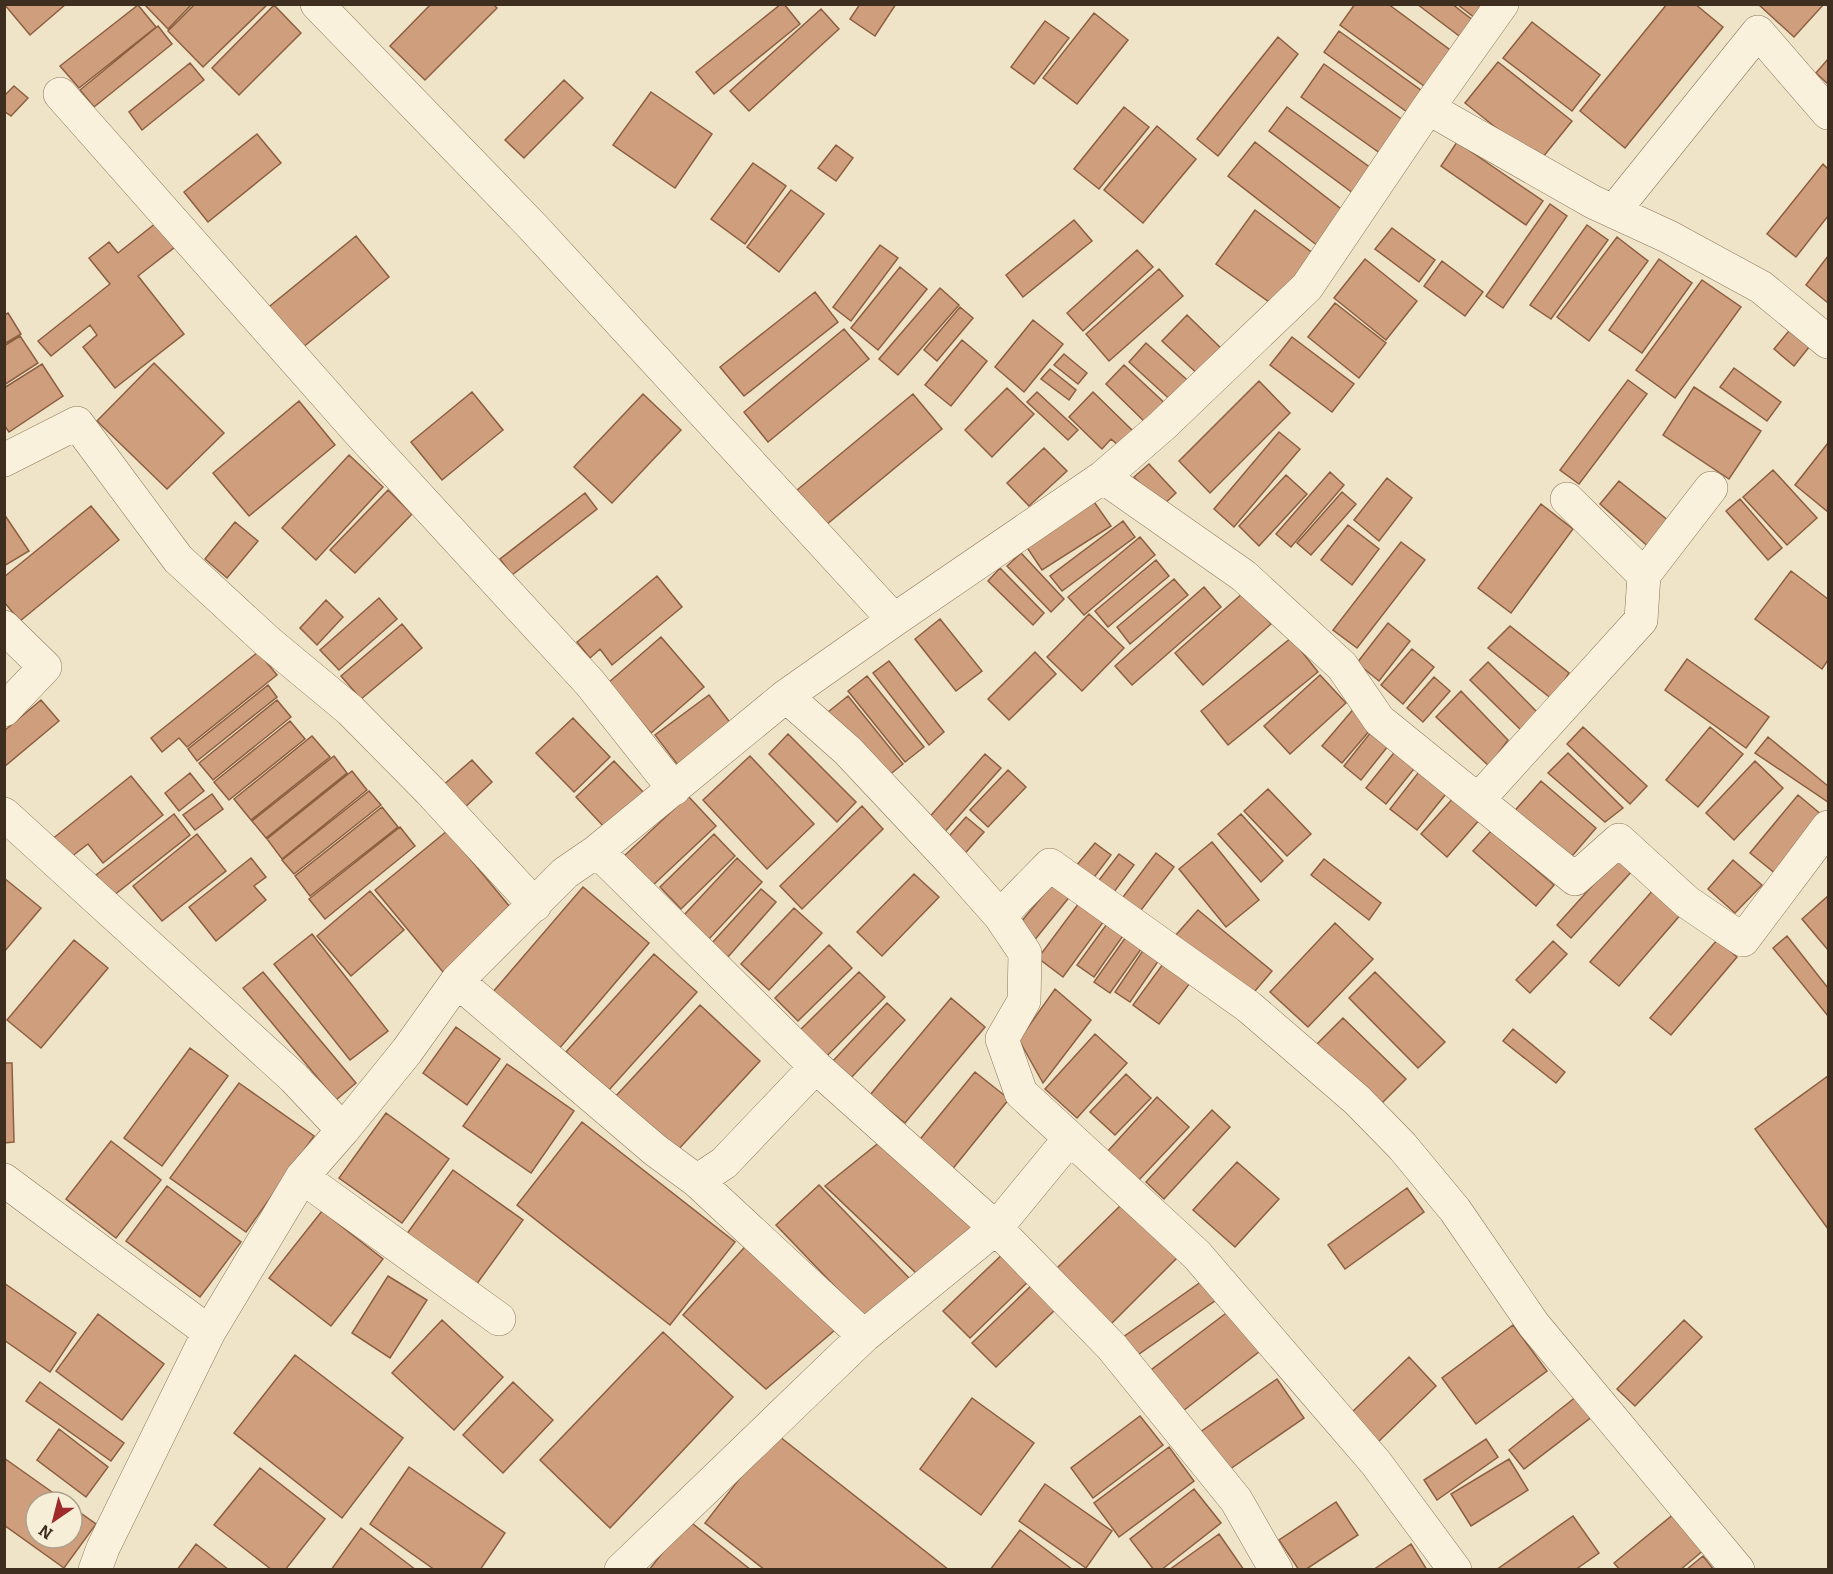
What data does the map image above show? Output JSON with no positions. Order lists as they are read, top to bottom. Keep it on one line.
{"north":"bottom left"}
